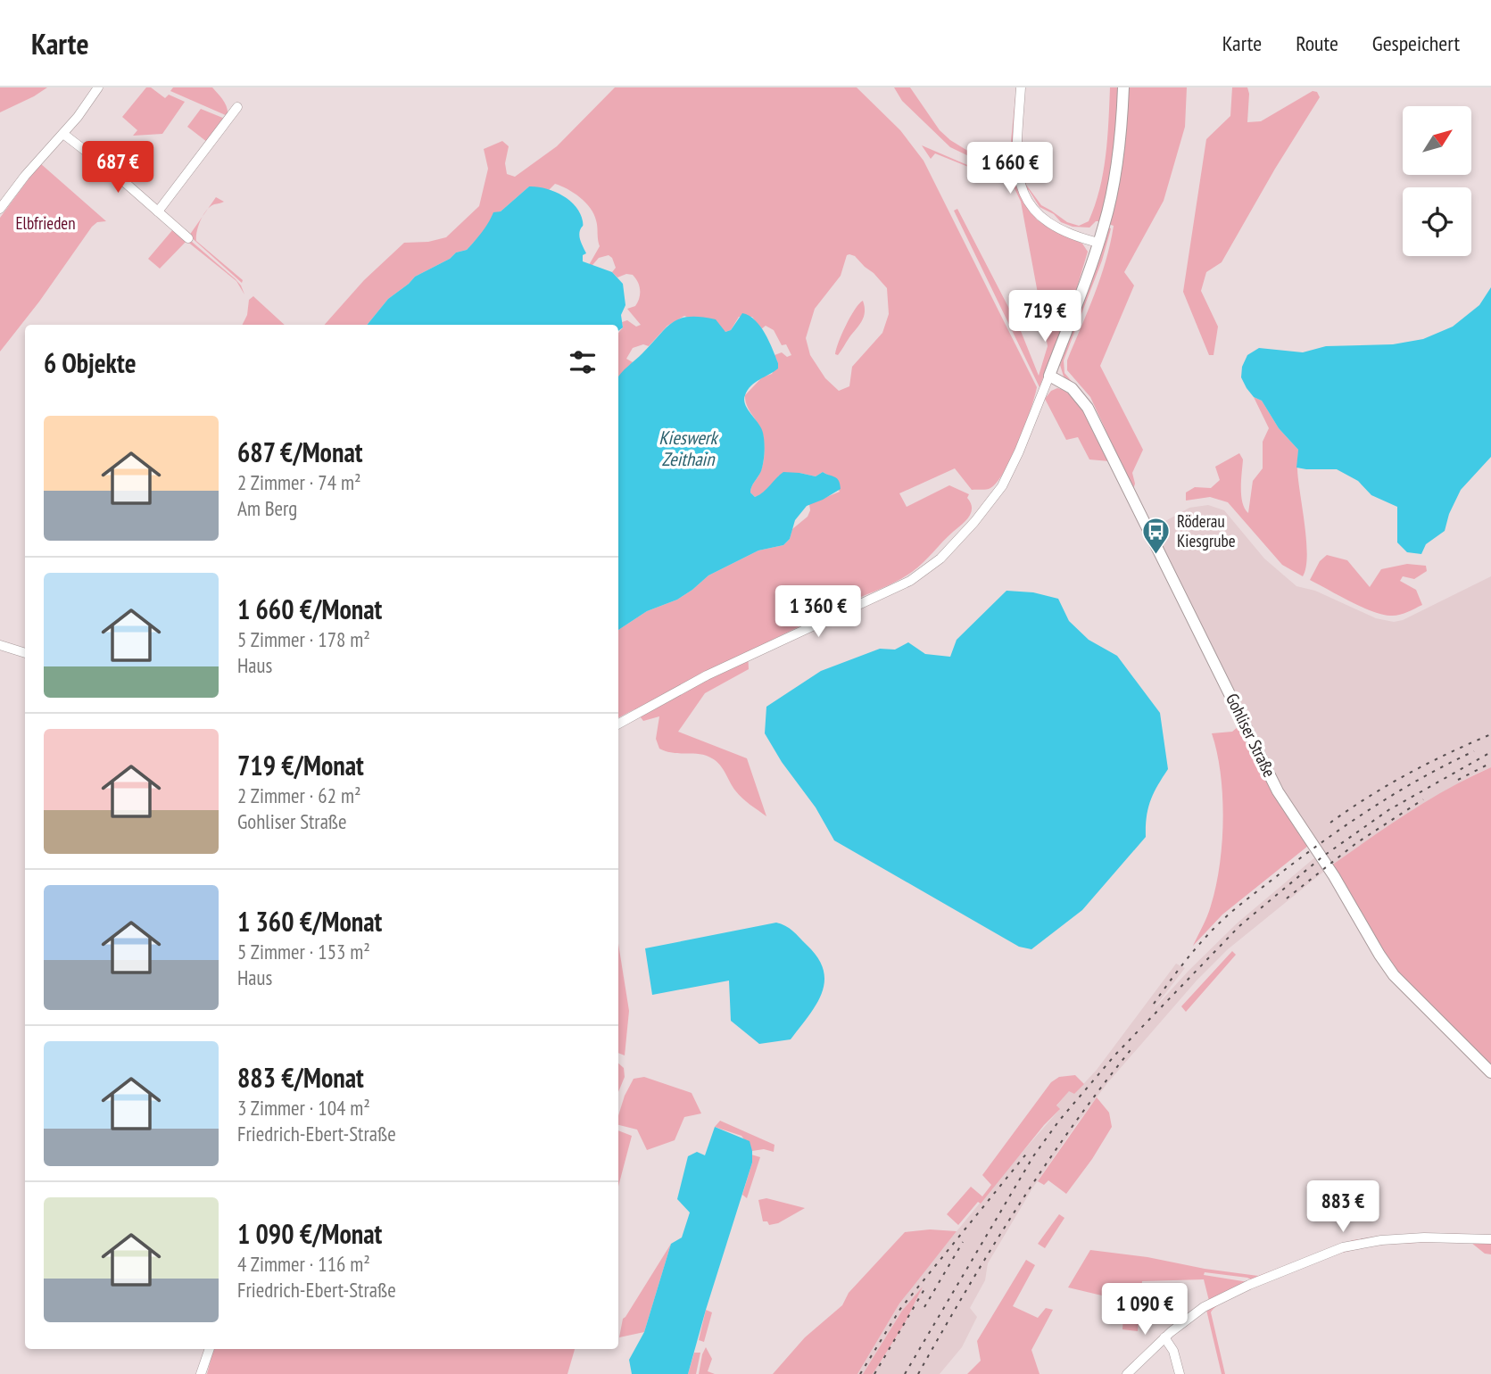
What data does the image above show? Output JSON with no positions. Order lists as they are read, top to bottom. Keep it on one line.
{"streets":{"main road":["Gohliser Straße"]},"water":["Kieswerk Zeithain"],"parks":["Elbfrieden"],"places":{"bus stop":["Röderau Kiesgrube"]},"north":"top right","page":{"header":"Karte","nav":["Karte","Route","Gespeichert"],"price":["687 €","1 660 €","719 €","1 360 €","883 €","1 090 €"],"heading":"6 Objekte","list":[{"name":"687 €/Monat","note":"2 Zimmer · 74 m² · Am Berg"},{"name":"1 660 €/Monat","note":"5 Zimmer · 178 m² · Haus"},{"name":"719 €/Monat","note":"2 Zimmer · 62 m² · Gohliser Straße"},{"name":"1 360 €/Monat","note":"5 Zimmer · 153 m² · Haus"},{"name":"883 €/Monat","note":"3 Zimmer · 104 m² · Friedrich-Ebert-Straße"},{"name":"1 090 €/Monat","note":"4 Zimmer · 116 m² · Friedrich-Ebert-Straße"}]}}
